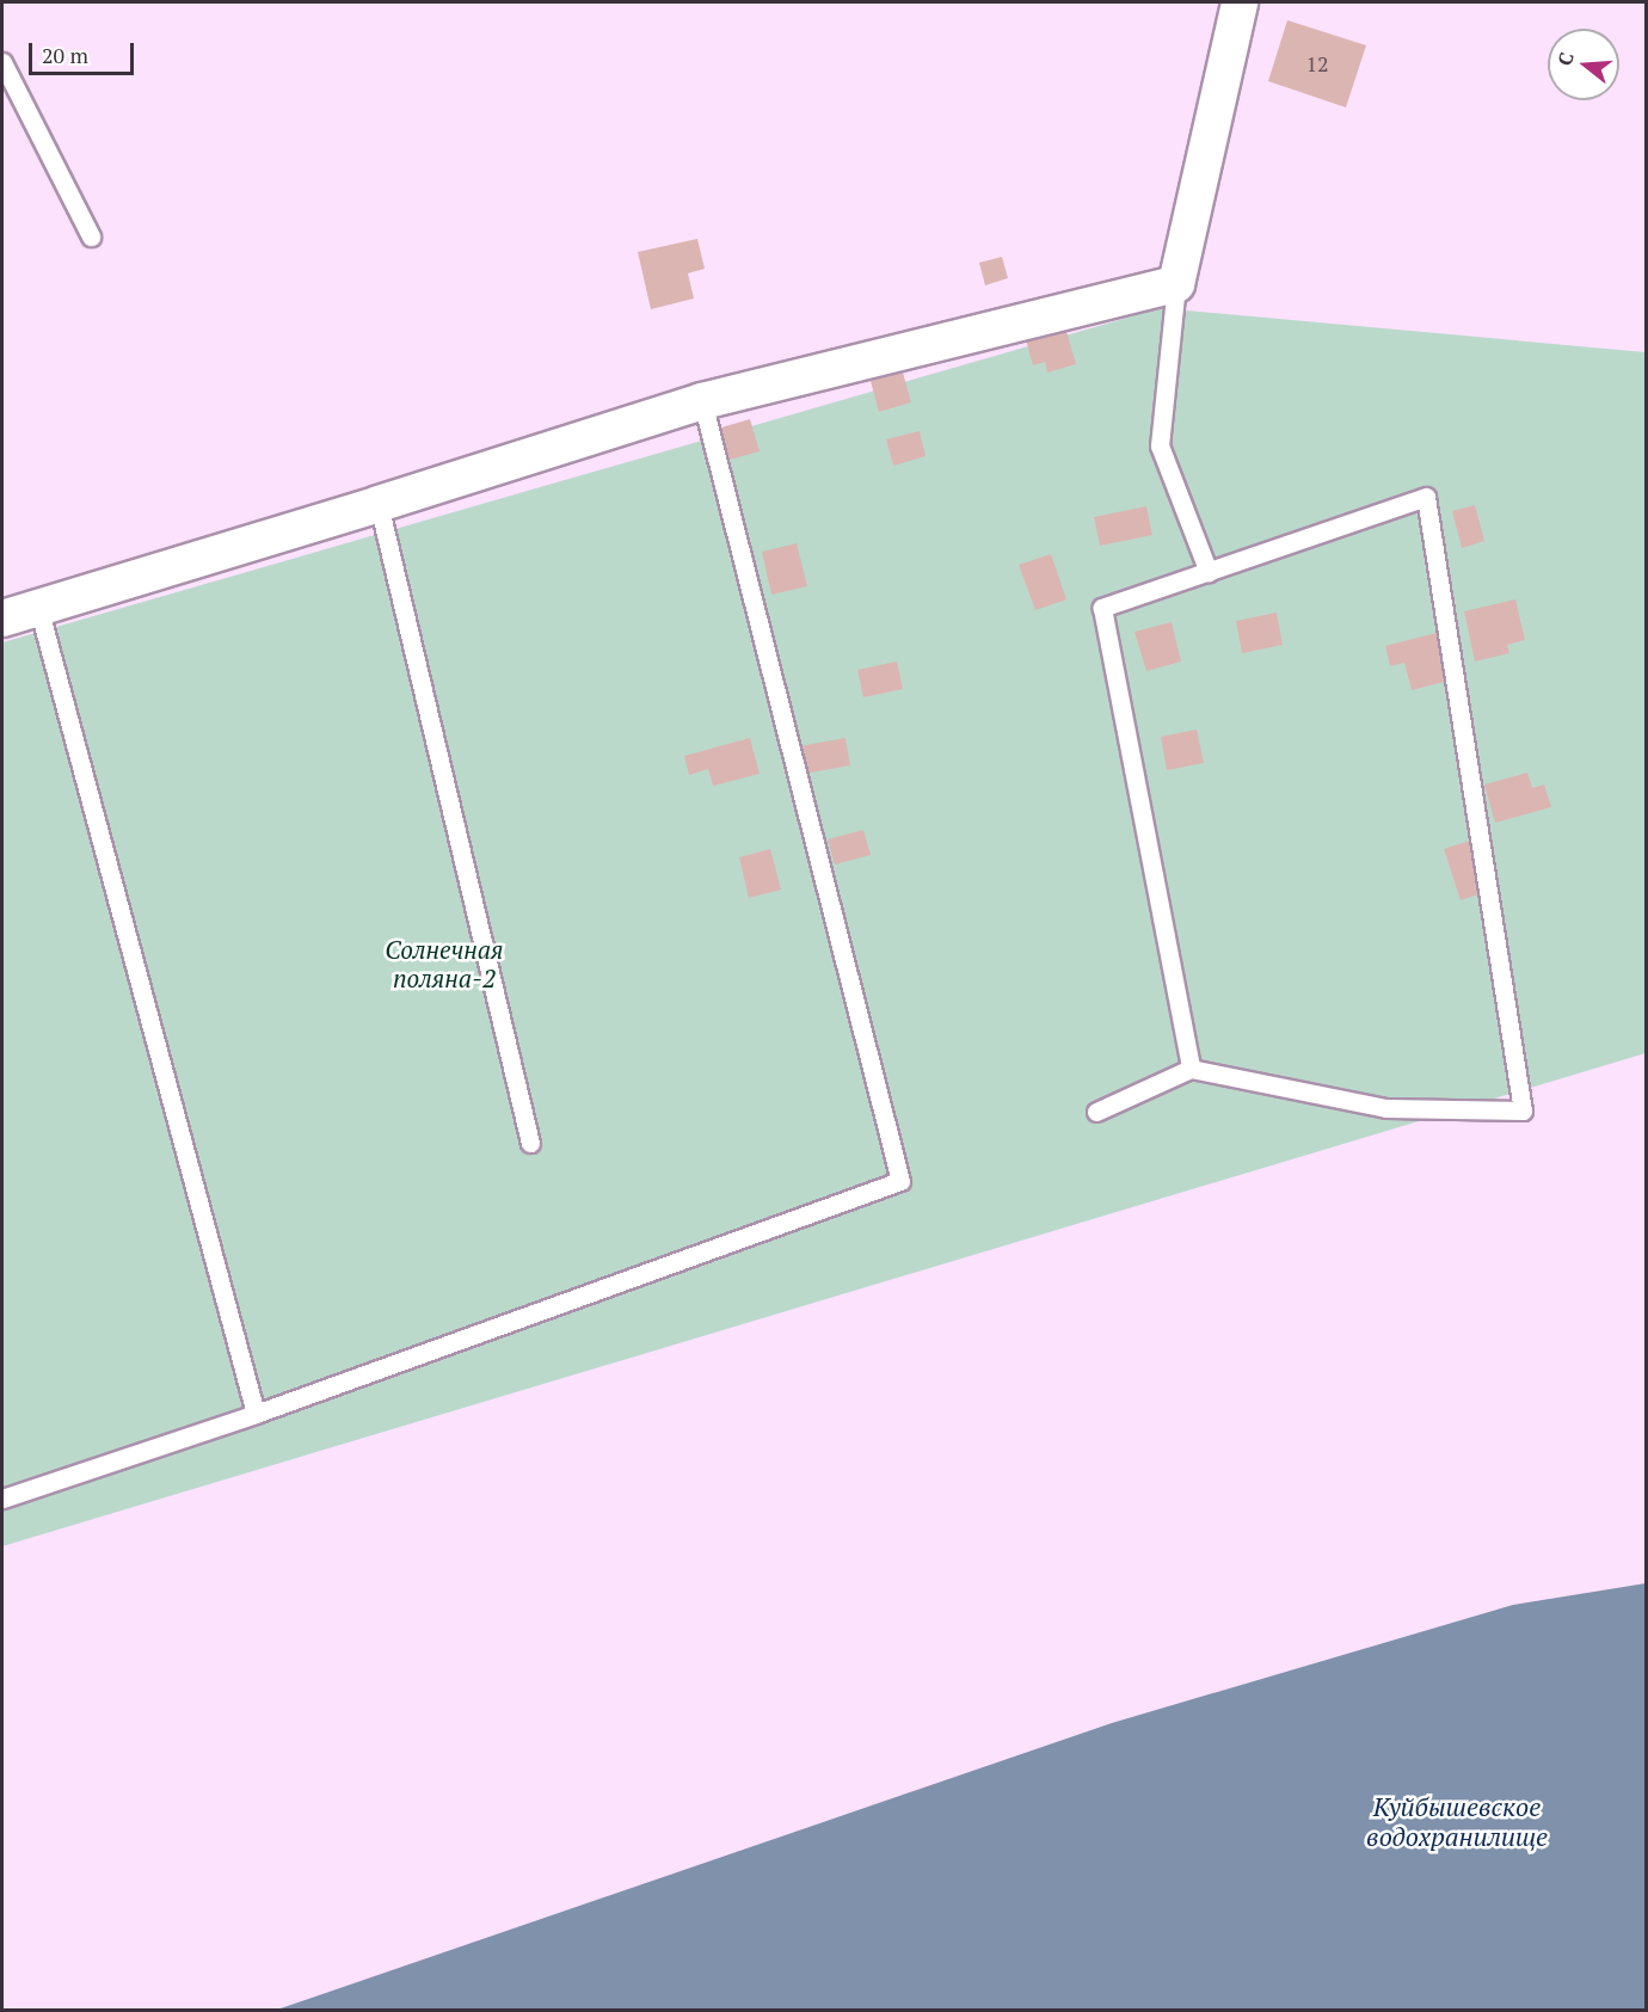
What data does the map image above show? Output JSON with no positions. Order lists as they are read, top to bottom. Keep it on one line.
{"water":["Куйбышевское водохранилище"],"parks":["Солнечная поляна-2"],"house_numbers":["12"],"scale_bar":"20 m","north":"left"}
